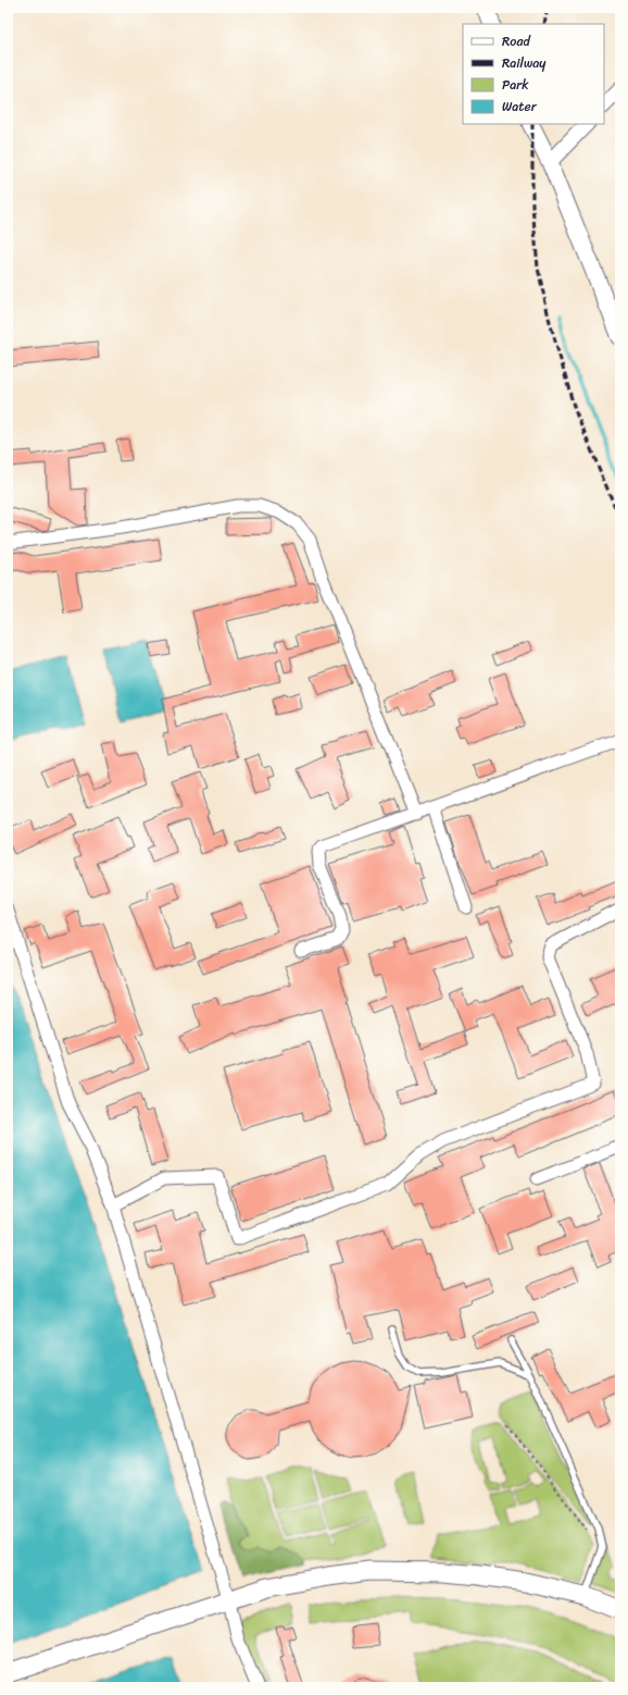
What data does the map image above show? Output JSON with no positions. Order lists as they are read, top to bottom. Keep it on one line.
{"legend":["Road","Railway","Park","Water"]}
